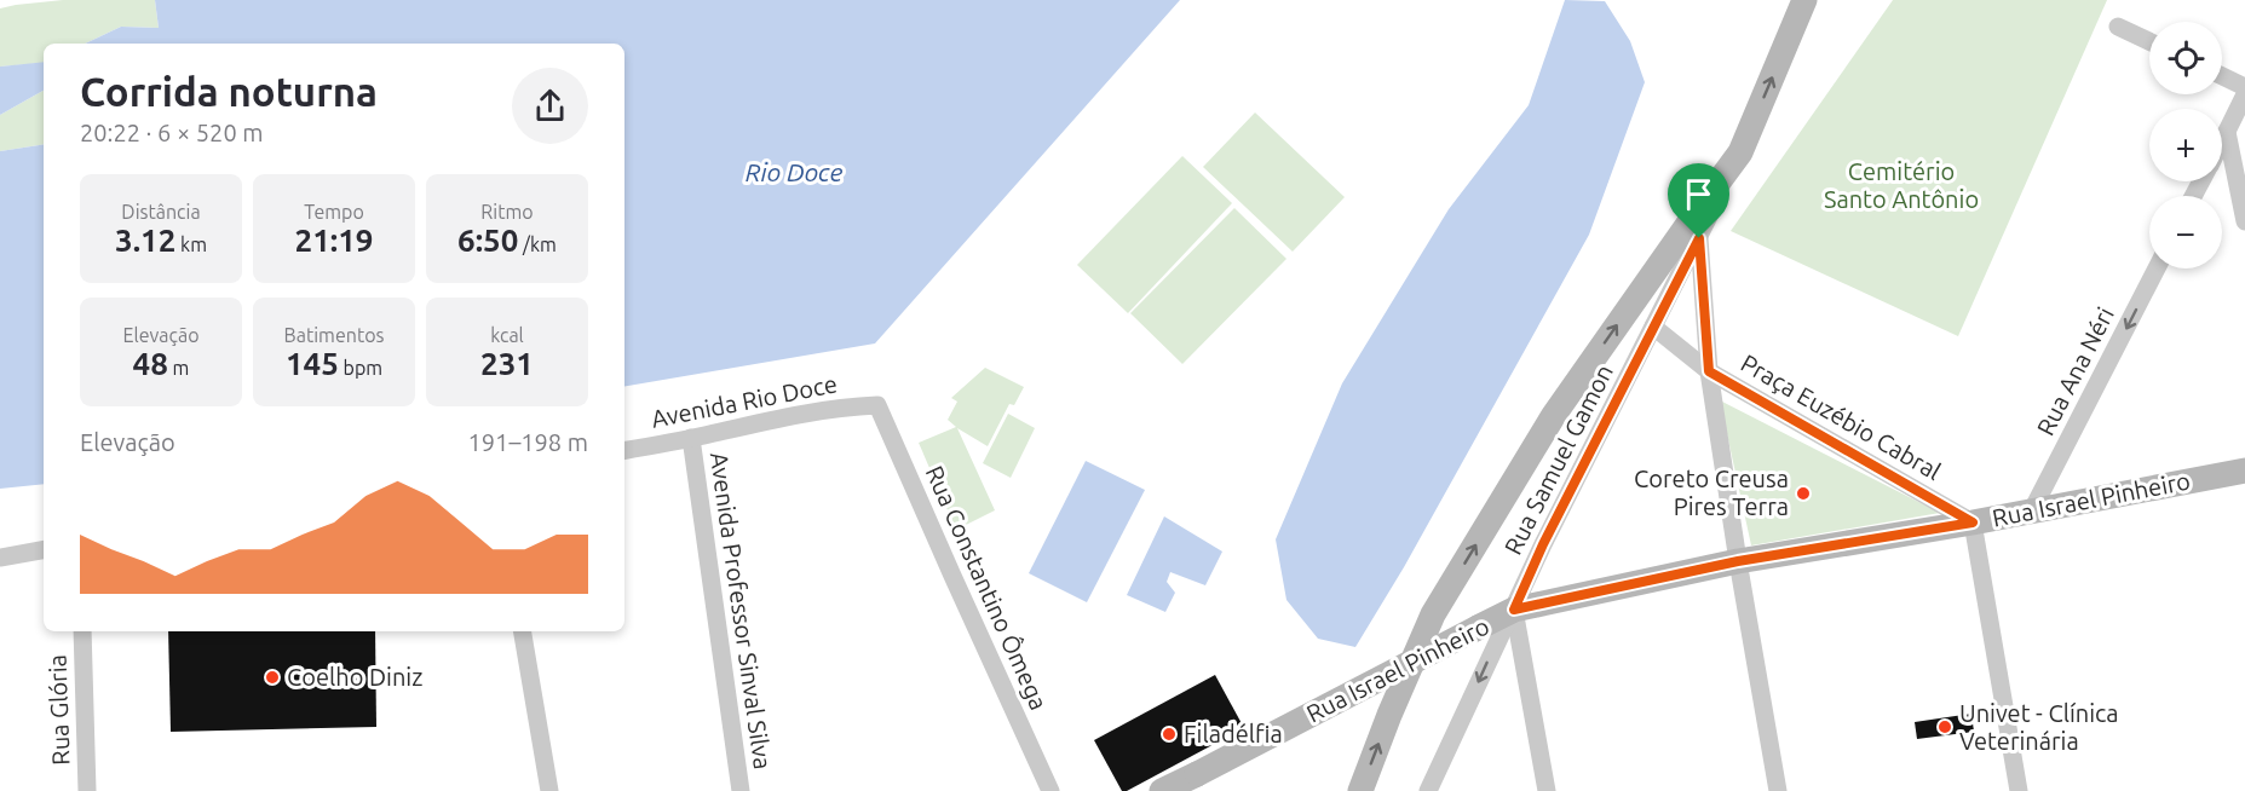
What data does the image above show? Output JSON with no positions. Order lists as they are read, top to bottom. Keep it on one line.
{"streets":{"main road":["Rua Israel Pinheiro"],"street":["Rua Ana Néri","Avenida Rio Doce","Praça Euzébio Cabral","Rua Samuel Gamon","Rua Constantino Ômega","Avenida Professor Sinval Silva","Rua Glória"]},"crossings":[["Rua Ana Néri","Rua Israel Pinheiro"],["Avenida Rio Doce","Rua Constantino Ômega"],["Avenida Rio Doce","Avenida Professor Sinval Silva"],["Praça Euzébio Cabral","Rua Samuel Gamon"],["Praça Euzébio Cabral","Rua Israel Pinheiro"],["Rua Samuel Gamon","Rua Israel Pinheiro"]],"one_way":["Rua Ana Néri"],"water":["Rio Doce"],"parks":["Cemitério Santo Antônio"],"places":["Coreto Creusa Pires Terra","Coelho Diniz","Univet - Clínica Veterinária","Filadélfia"],"page":{"map_buttons":["+","−"],"heading":["Corrida noturna","20:22 · 6 × 520 m"],"stats":[["Distância","3.12 km"],["Tempo","21:19"],["Ritmo","6:50 /km"],["Elevação","48 m"],["Batimentos","145 bpm"],["kcal","231"]],"chart":["Elevação","191–198 m"]}}
